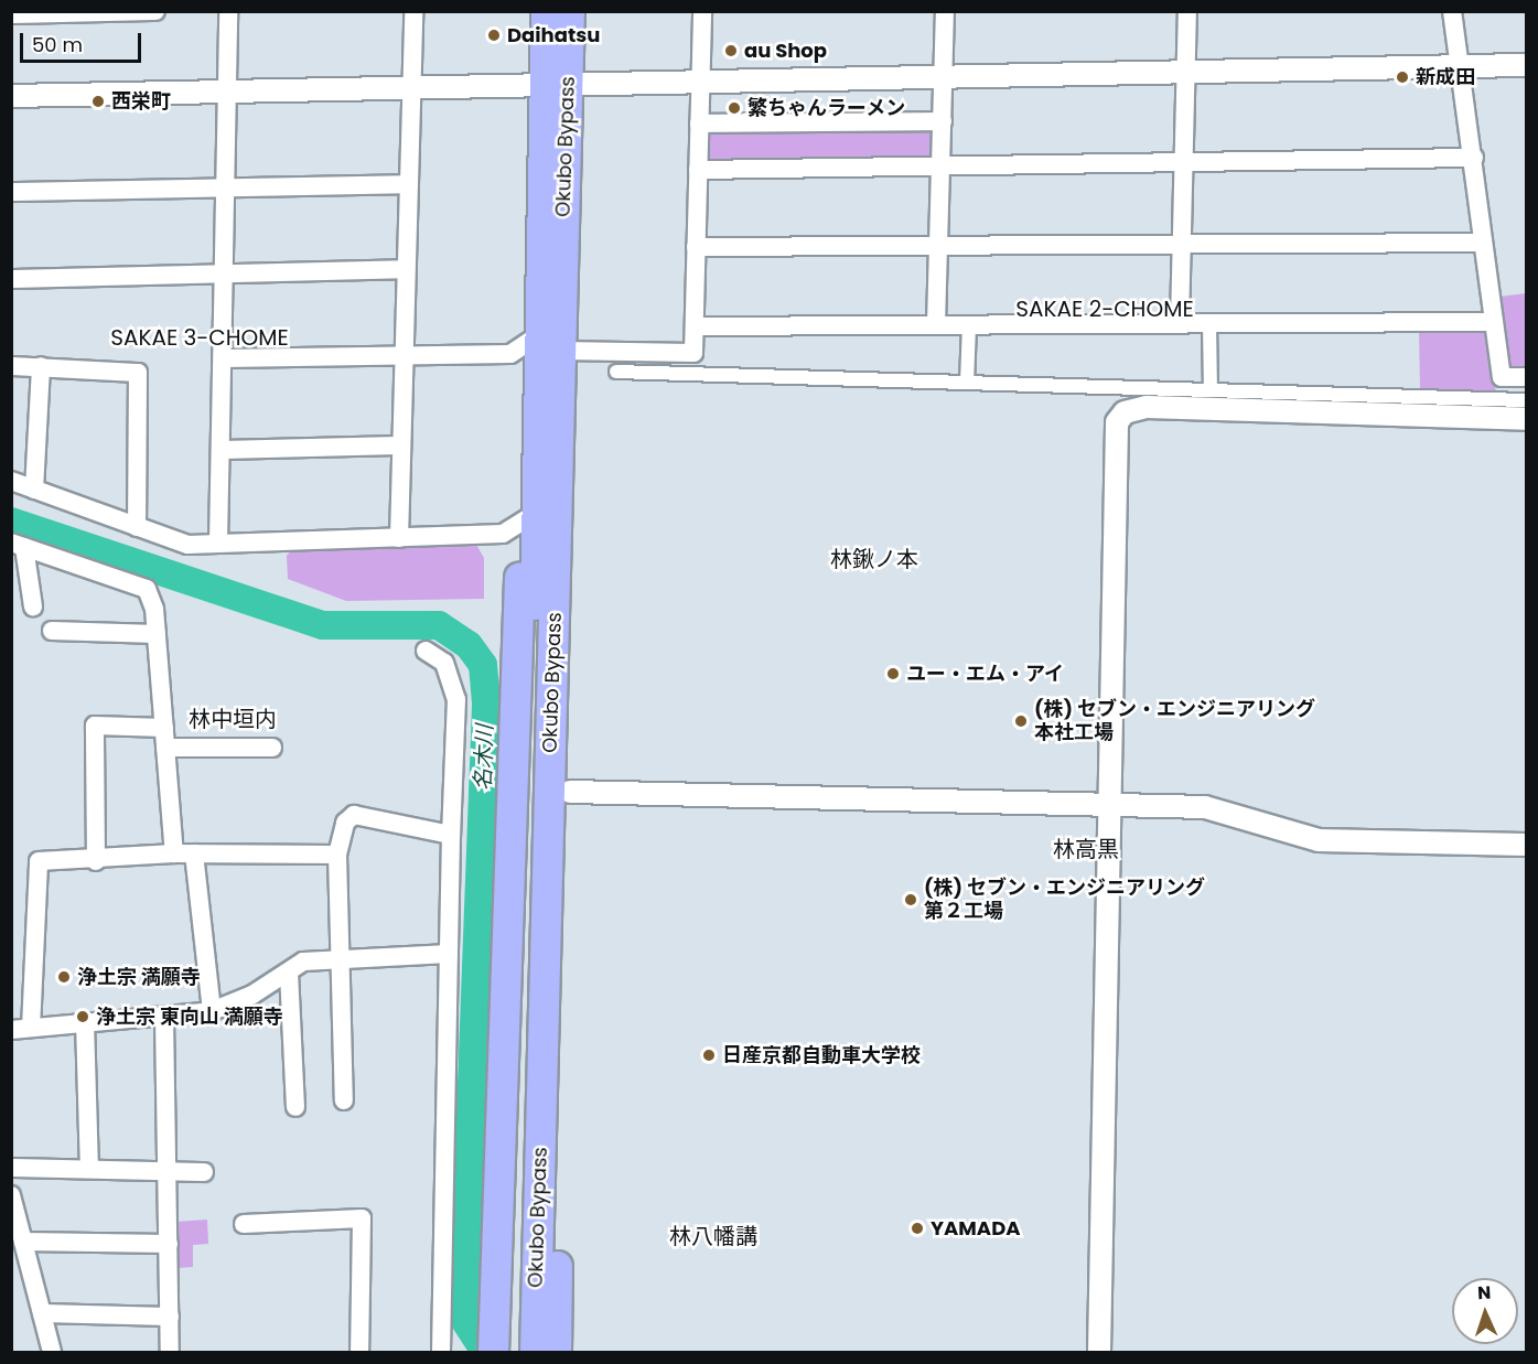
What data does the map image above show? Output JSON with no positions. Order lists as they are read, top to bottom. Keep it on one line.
{"streets":{"highway":["Okubo Bypass"]},"districts":["SAKAE 2-CHOME","SAKAE 3-CHOME","林鍬ノ本","林中垣内","林高黒","林八幡講"],"water":["名木川"],"places":["Daihatsu","au Shop","新成田","西栄町","繁ちゃんラーメン","ユー・エム・アイ","(株) セブン・エンジニアリング 本社工場","(株) セブン・エンジニアリング 第２工場","浄土宗 満願寺","浄土宗 東向山 満願寺","日産京都自動車大学校","YAMADA"],"scale_bar":"50 m","north":"top"}
